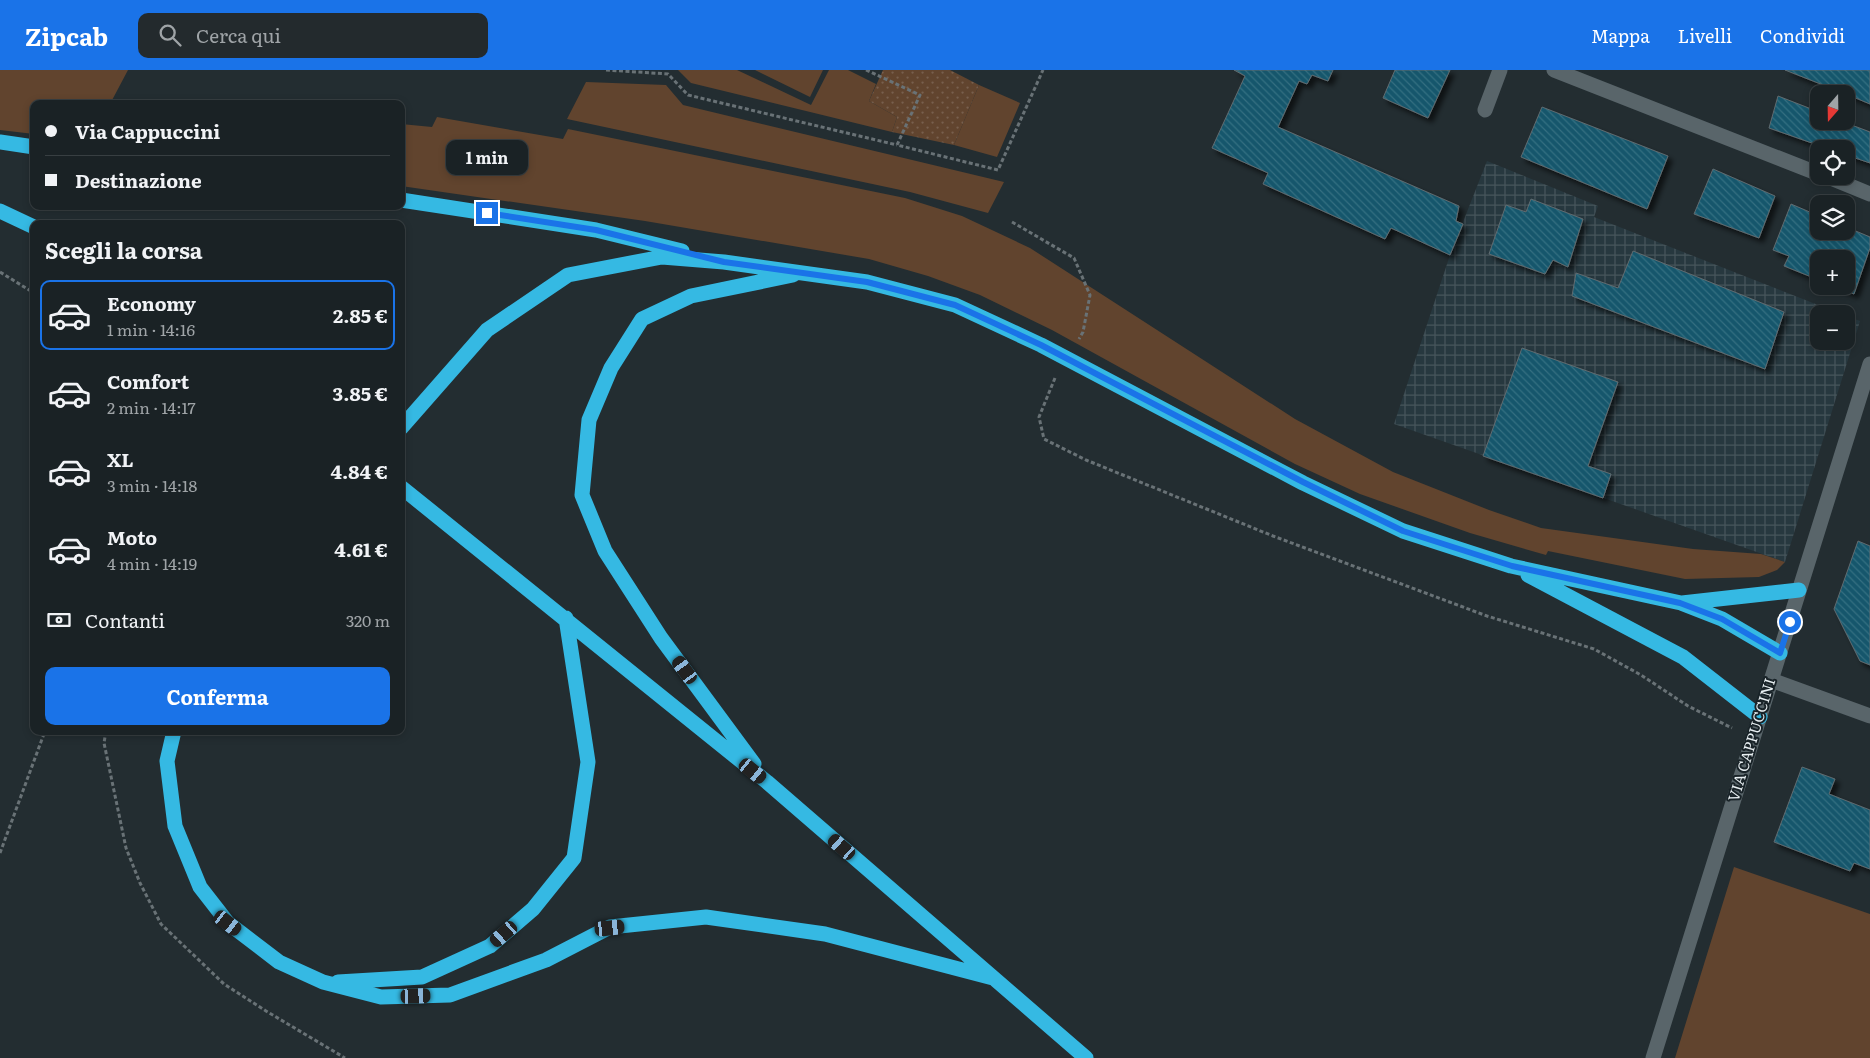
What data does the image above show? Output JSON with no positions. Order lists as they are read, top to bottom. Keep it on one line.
{"streets":{"street":["VIA CAPPUCCINI"]},"north":"bottom","page":{"header":"Zipcab","search":"Cerca qui","nav":["Mappa","Livelli","Condividi"],"map_buttons":["+","−"],"banner":["Via Cappuccini","Destinazione"],"bubble":"1 min","heading":"Scegli la corsa","list":[{"name":"Economy","note":"1 min · 14:16","value":"2.85 €"},{"name":"Comfort","note":"2 min · 14:17","value":"3.85 €"},{"name":"XL","note":"3 min · 14:18","value":"4.84 €"},{"name":"Moto","note":"4 min · 14:19","value":"4.61 €"}],"pay":["Contanti","320 m"],"buttons":"Conferma"}}
